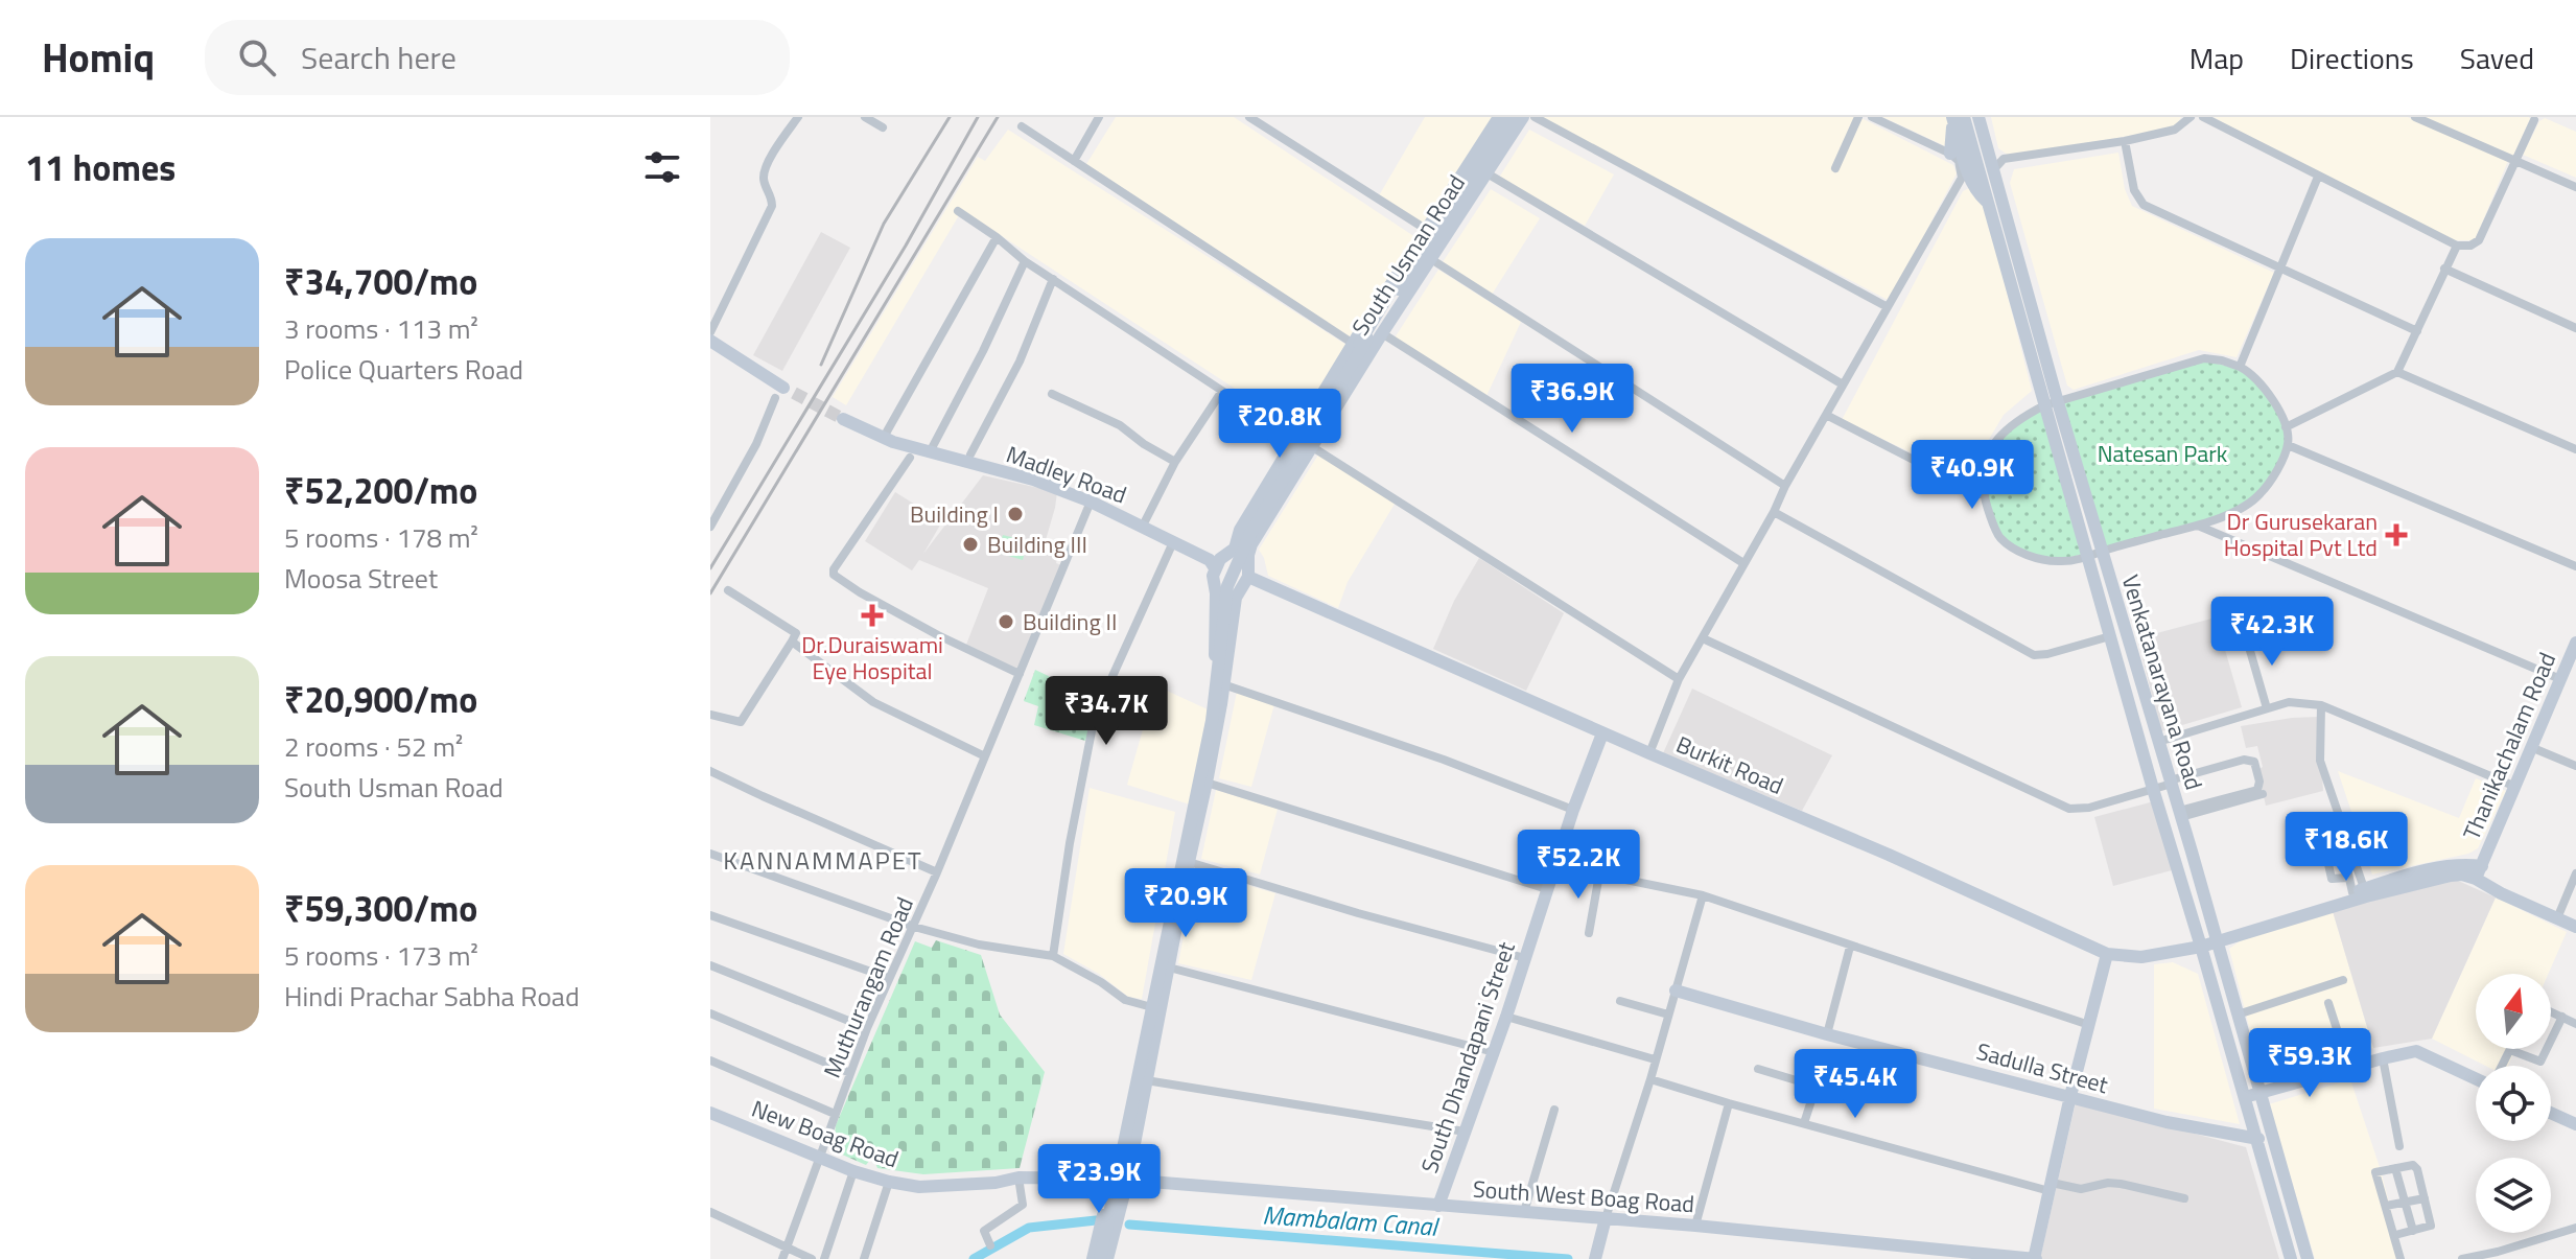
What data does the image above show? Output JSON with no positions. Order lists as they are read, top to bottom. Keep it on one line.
{"streets":{"main road":["South Usman Road","Madley Road","Venkatanarayana Road","Thanikachalam Road","Burkit Road","South Dhandapani Street","Sadulla Street","New Boag Road","South West Boag Road"],"street":["Muthurangam Road"]},"crossings":[["South Usman Road","Madley Road"],["South Usman Road","Burkit Road"],["Madley Road","Burkit Road"],["Madley Road","Muthurangam Road"],["Venkatanarayana Road","Burkit Road"],["Venkatanarayana Road","Sadulla Street"],["Burkit Road","South Dhandapani Street"],["Muthurangam Road","New Boag Road"],["South Dhandapani Street","South West Boag Road"],["New Boag Road","South West Boag Road"]],"districts":["KANNAMMAPET"],"water":["Mambalam Canal"],"parks":["Natesan Park"],"places":{"other":["Building I","Building III","Building II"],"health":["Dr Gurusekaran Hospital Pvt Ltd","Dr.Duraiswami Eye Hospital"]},"north":"top","page":{"header":"Homiq","search":"Search here","nav":["Map","Directions","Saved"],"heading":"11 homes","list":[{"name":"₹34,700/mo","note":"3 rooms · 113 m² · Police Quarters Road"},{"name":"₹52,200/mo","note":"5 rooms · 178 m² · Moosa Street"},{"name":"₹20,900/mo","note":"2 rooms · 52 m² · South Usman Road"},{"name":"₹59,300/mo","note":"5 rooms · 173 m² · Hindi Prachar Sabha Road"}],"price":["₹36.9K","₹20.8K","₹40.9K","₹42.3K","₹34.7K","₹18.6K","₹52.2K","₹20.9K","₹59.3K","₹45.4K","₹23.9K"]}}
